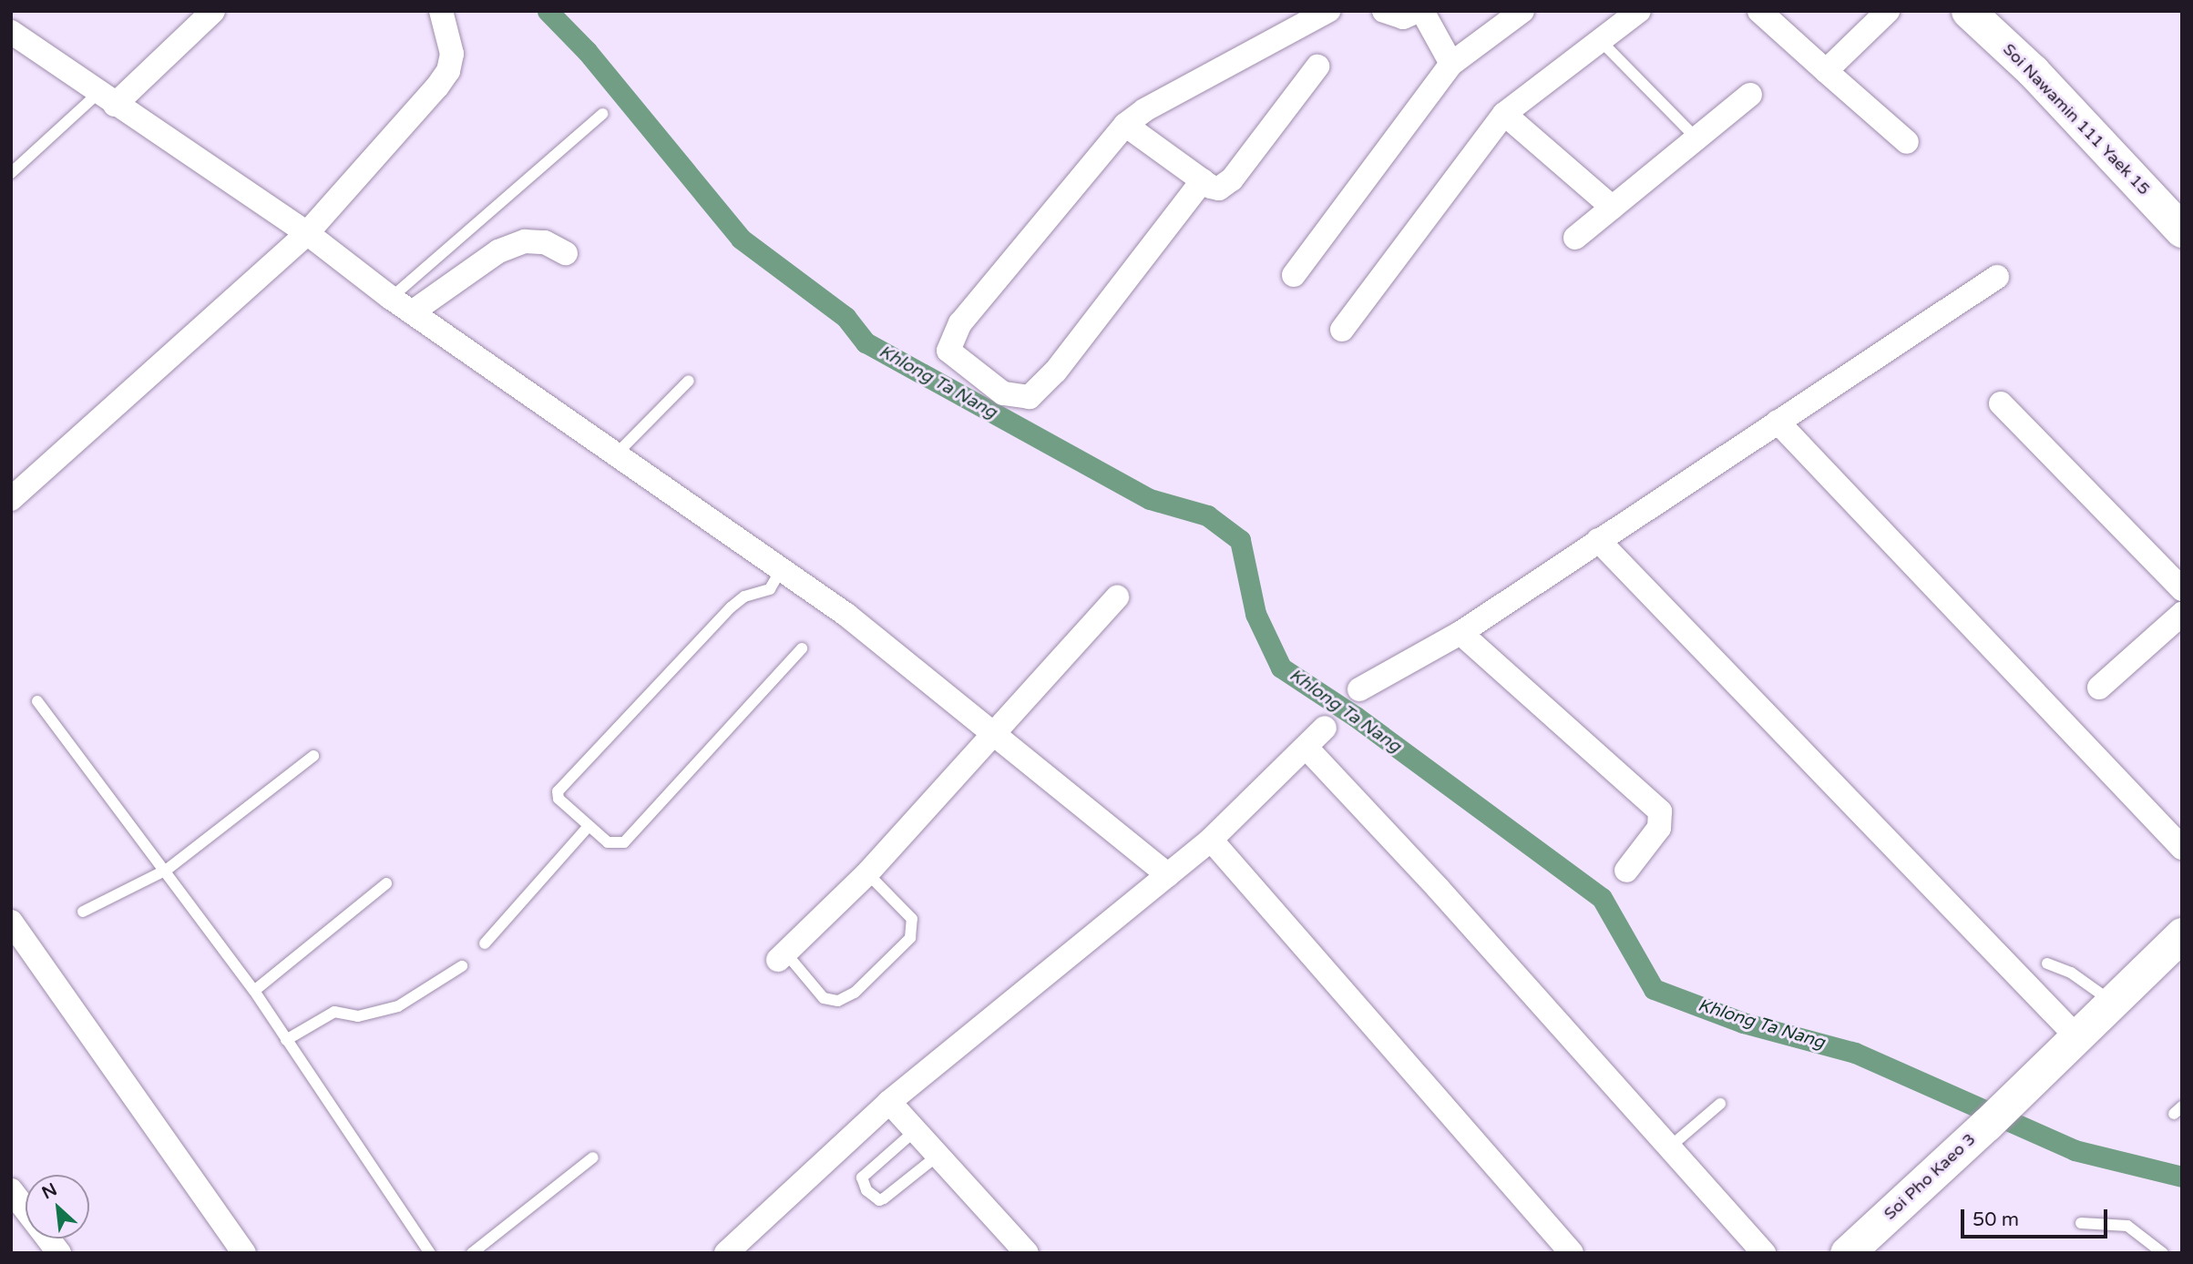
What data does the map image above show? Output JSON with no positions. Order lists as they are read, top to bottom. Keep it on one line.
{"streets":{"street":["Soi Nawamin 111 Yaek 15","Soi Pho Kaeo 3"]},"water":["Khlong Ta Nang"],"scale_bar":"50 m","north":"top left"}
